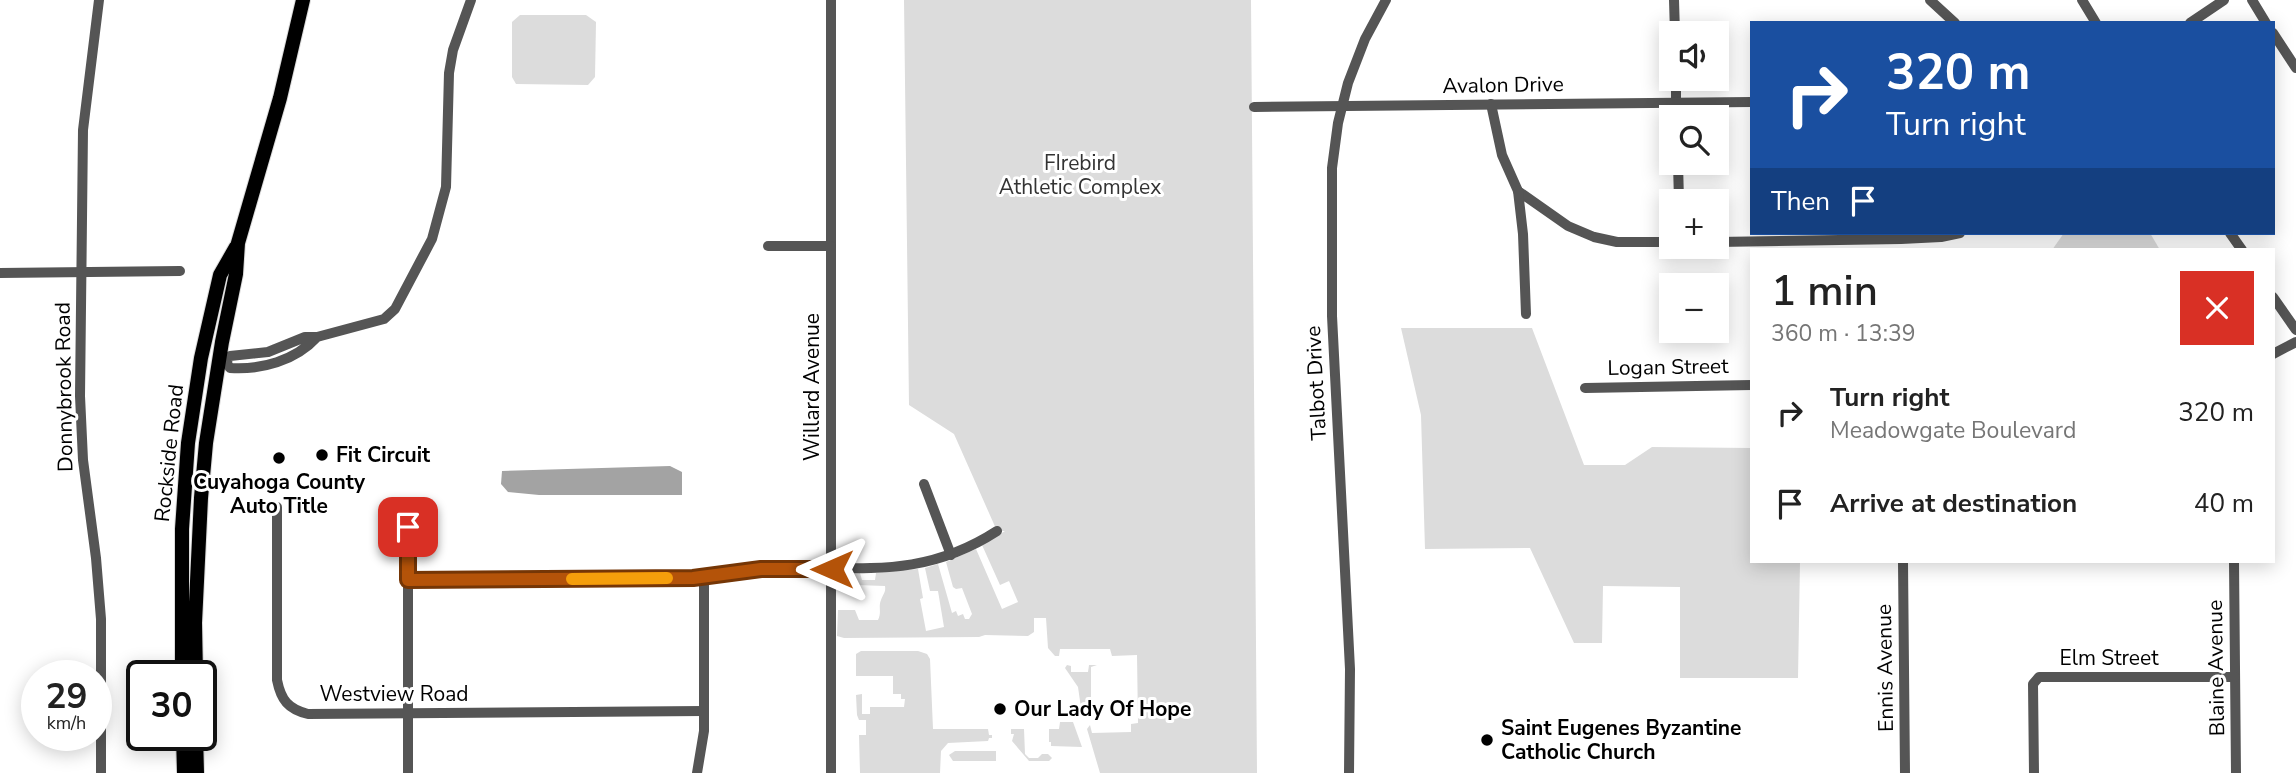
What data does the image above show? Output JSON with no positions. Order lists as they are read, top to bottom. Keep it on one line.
{"streets":{"main road":["Rockside Road"],"street":["Avalon Drive","Logan Street","Talbot Drive","Donnybrook Road","Willard Avenue","Elm Street","Ennis Avenue","Blaine Avenue","Westview Road"]},"crossings":[["Avalon Drive","Talbot Drive"],["Elm Street","Blaine Avenue"]],"parks":["FIrebird Athletic Complex"],"places":["Fit Circuit","Cuyahoga County Auto Title","Our Lady Of Hope","Saint Eugenes Byzantine Catholic Church"],"page":{"map_buttons":["+","−"],"turn":["320 m","Turn right"],"then":"Then","heading":["1 min","360 m · 13:39"],"list":[{"name":"Turn right","note":"Meadowgate Boulevard","value":"320 m"},{"name":"Arrive at destination","value":"40 m"}],"speed":"29 km/h","limit":"30"}}
